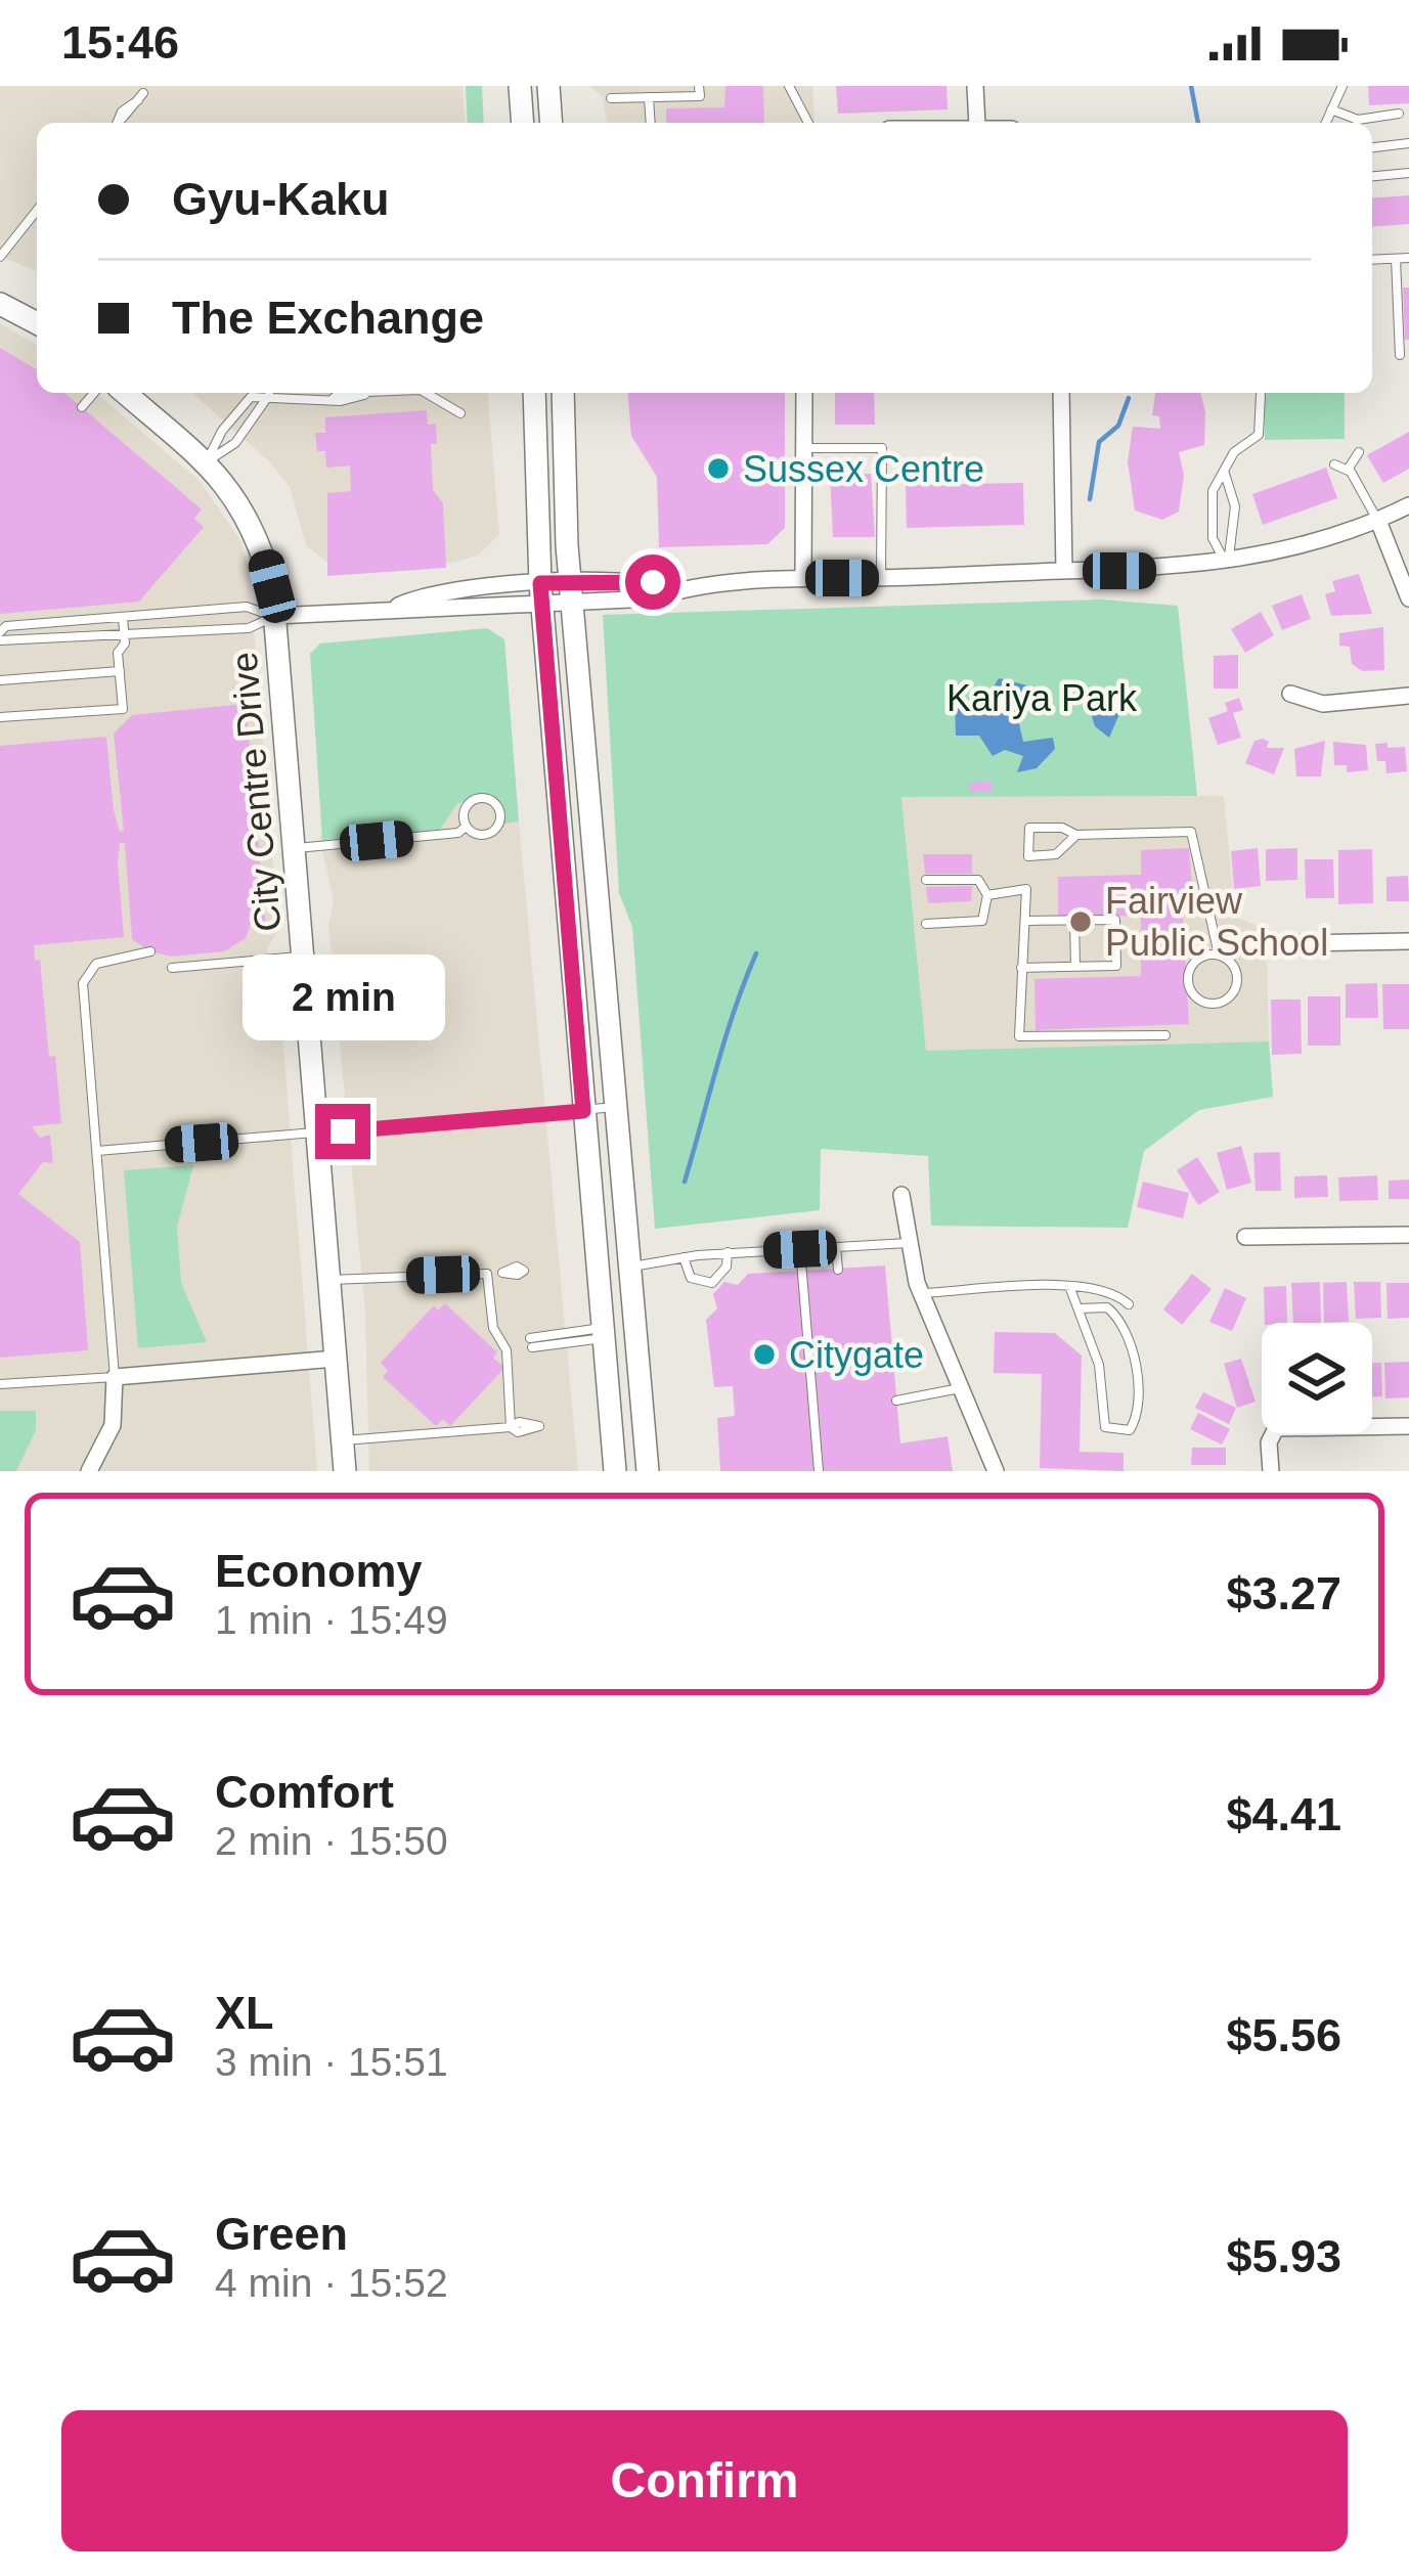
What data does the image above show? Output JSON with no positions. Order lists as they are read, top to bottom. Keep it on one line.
{"streets":{"main road":["City Centre Drive"]},"parks":["Kariya Park"],"places":["Sussex Centre","Fairview Public School","Citygate"],"page":{"status":"15:46","banner":["Gyu-Kaku","The Exchange"],"bubble":"2 min","list":[{"name":"Economy","note":"1 min · 15:49","value":"$3.27"},{"name":"Comfort","note":"2 min · 15:50","value":"$4.41"},{"name":"XL","note":"3 min · 15:51","value":"$5.56"},{"name":"Green","note":"4 min · 15:52","value":"$5.93"}],"buttons":"Confirm"}}
